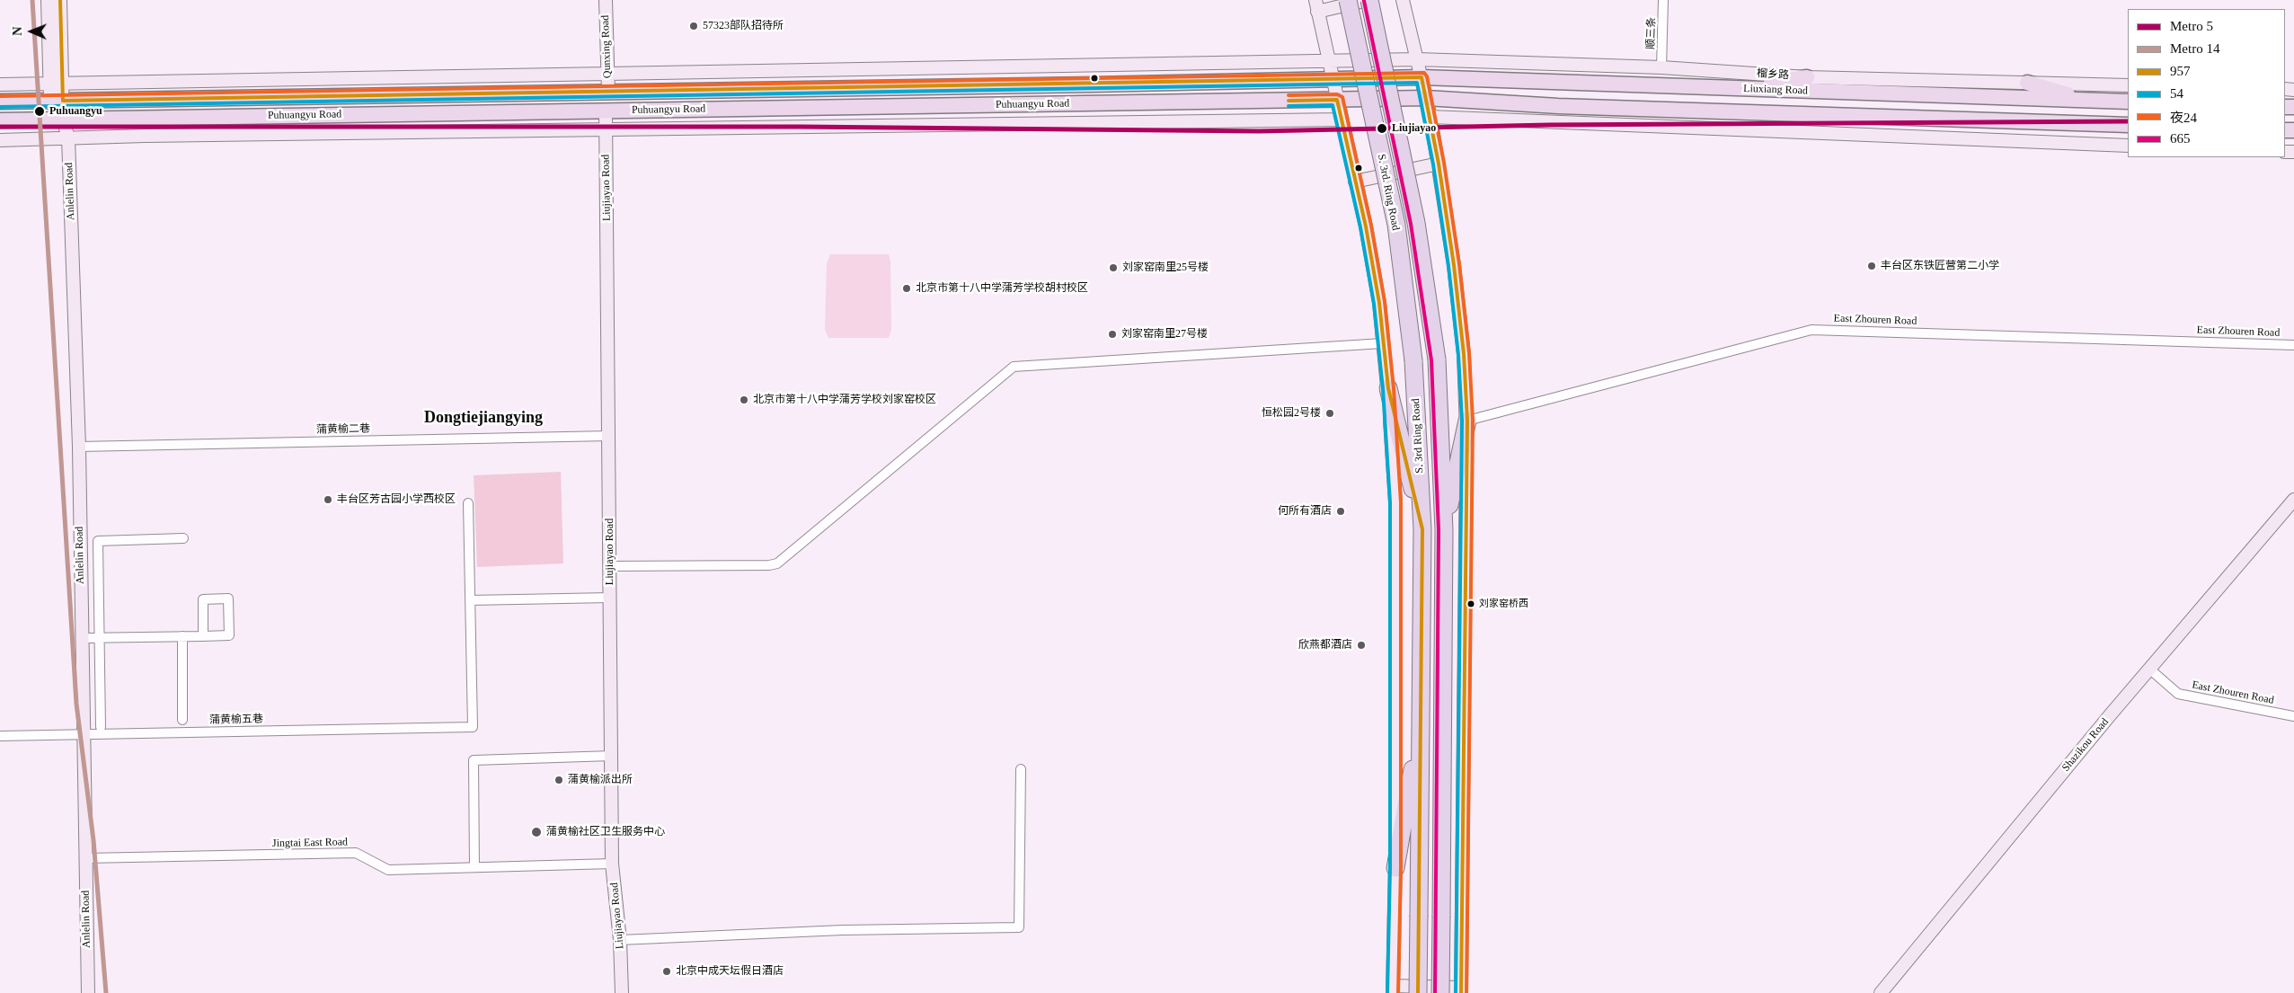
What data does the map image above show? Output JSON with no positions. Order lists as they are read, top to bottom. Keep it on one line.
{"streets":{"highway":["S. 3rd. Ring Road","S. 3rd Ring Road"],"main road":["Liuxiang Road","Puhuangyu Road"],"street":["顺三条","Qunxing Road","榴乡路","Liujiayao Road","Anlelin Road","East Zhouren Road","蒲黄榆二巷","蒲黄榆五巷","Shazikou Road","Jingtai East Road"]},"crossings":[["顺三条","榴乡路"],["Qunxing Road","榴乡路"],["Qunxing Road","Puhuangyu Road"],["榴乡路","Anlelin Road"],["Liuxiang Road","Puhuangyu Road"],["Puhuangyu Road","Liujiayao Road"],["Puhuangyu Road","Anlelin Road"],["Liujiayao Road","蒲黄榆二巷"],["Liujiayao Road","Jingtai East Road"],["Anlelin Road","蒲黄榆二巷"],["Anlelin Road","蒲黄榆五巷"],["Anlelin Road","Jingtai East Road"],["S. 3rd. Ring Road","S. 3rd Ring Road"],["East Zhouren Road","Shazikou Road"]],"districts":["Dongtiejiangying"],"places":["57323部队招待所","Puhuangyu","Liujiayao","丰台区东铁匠营第二小学","刘家窑南里25号楼","北京市第十八中学蒲芳学校胡村校区","刘家窑南里27号楼","北京市第十八中学蒲芳学校刘家窑校区","恒松园2号楼","丰台区芳古园小学西校区","何所有酒店","刘家窑桥西","欣燕都酒店","蒲黄榆派出所","蒲黄榆社区卫生服务中心","北京中成天坛假日酒店"],"lines":["metro line 14","transit line 957","transit line 665","transit line 夜24","transit line 54","metro line 5"],"legend":["Metro 5","Metro 14","957","54","夜24","665"],"north":"left"}
